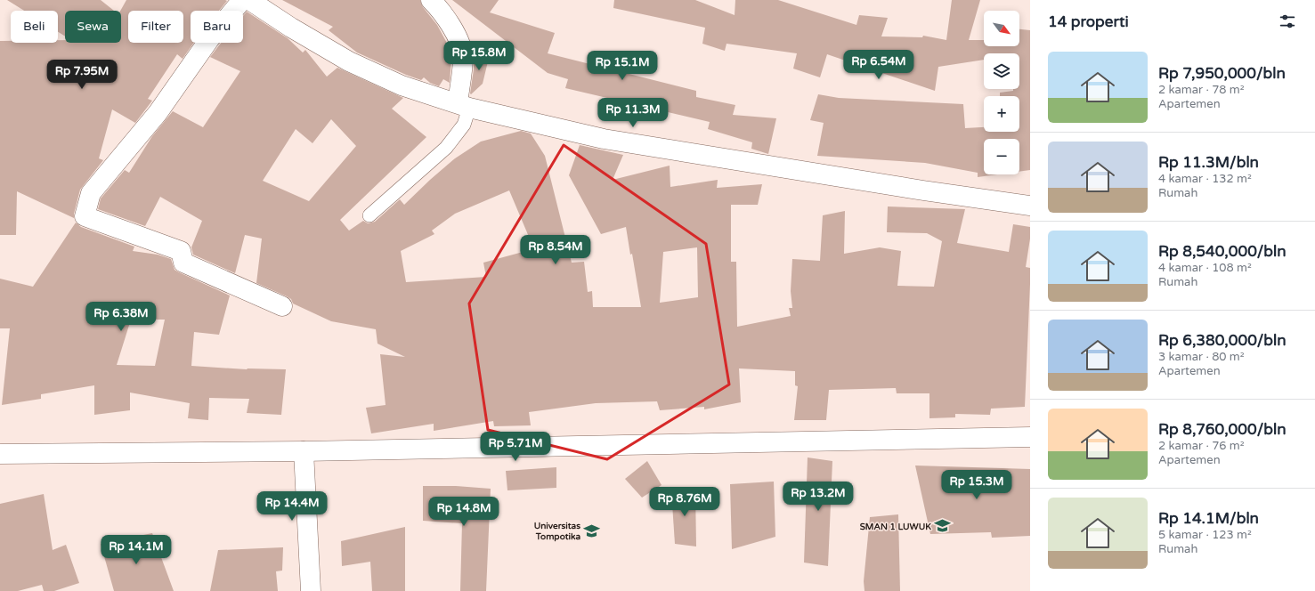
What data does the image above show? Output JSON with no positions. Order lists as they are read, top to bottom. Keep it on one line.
{"places":{"school or university":["SMAN 1 LUWUK","Universitas Tompotika"]},"north":"bottom right","page":{"heading":"14 properti","map_buttons":["+","−"],"chip":["Beli","Sewa","Filter","Baru"],"price":["Rp 15.8M","Rp 6.54M","Rp 15.1M","Rp 7.95M","Rp 11.3M","Rp 8.54M","Rp 6.38M","Rp 5.71M","Rp 15.3M","Rp 13.2M","Rp 8.76M","Rp 14.4M","Rp 14.8M","Rp 14.1M"],"list":[{"name":"Rp 7,950,000/bln","note":"2 kamar · 78 m² · Apartemen"},{"name":"Rp 11.3M/bln","note":"4 kamar · 132 m² · Rumah"},{"name":"Rp 8,540,000/bln","note":"4 kamar · 108 m² · Rumah"},{"name":"Rp 6,380,000/bln","note":"3 kamar · 80 m² · Apartemen"},{"name":"Rp 8,760,000/bln","note":"2 kamar · 76 m² · Apartemen"},{"name":"Rp 14.1M/bln","note":"5 kamar · 123 m² · Rumah"}]}}
